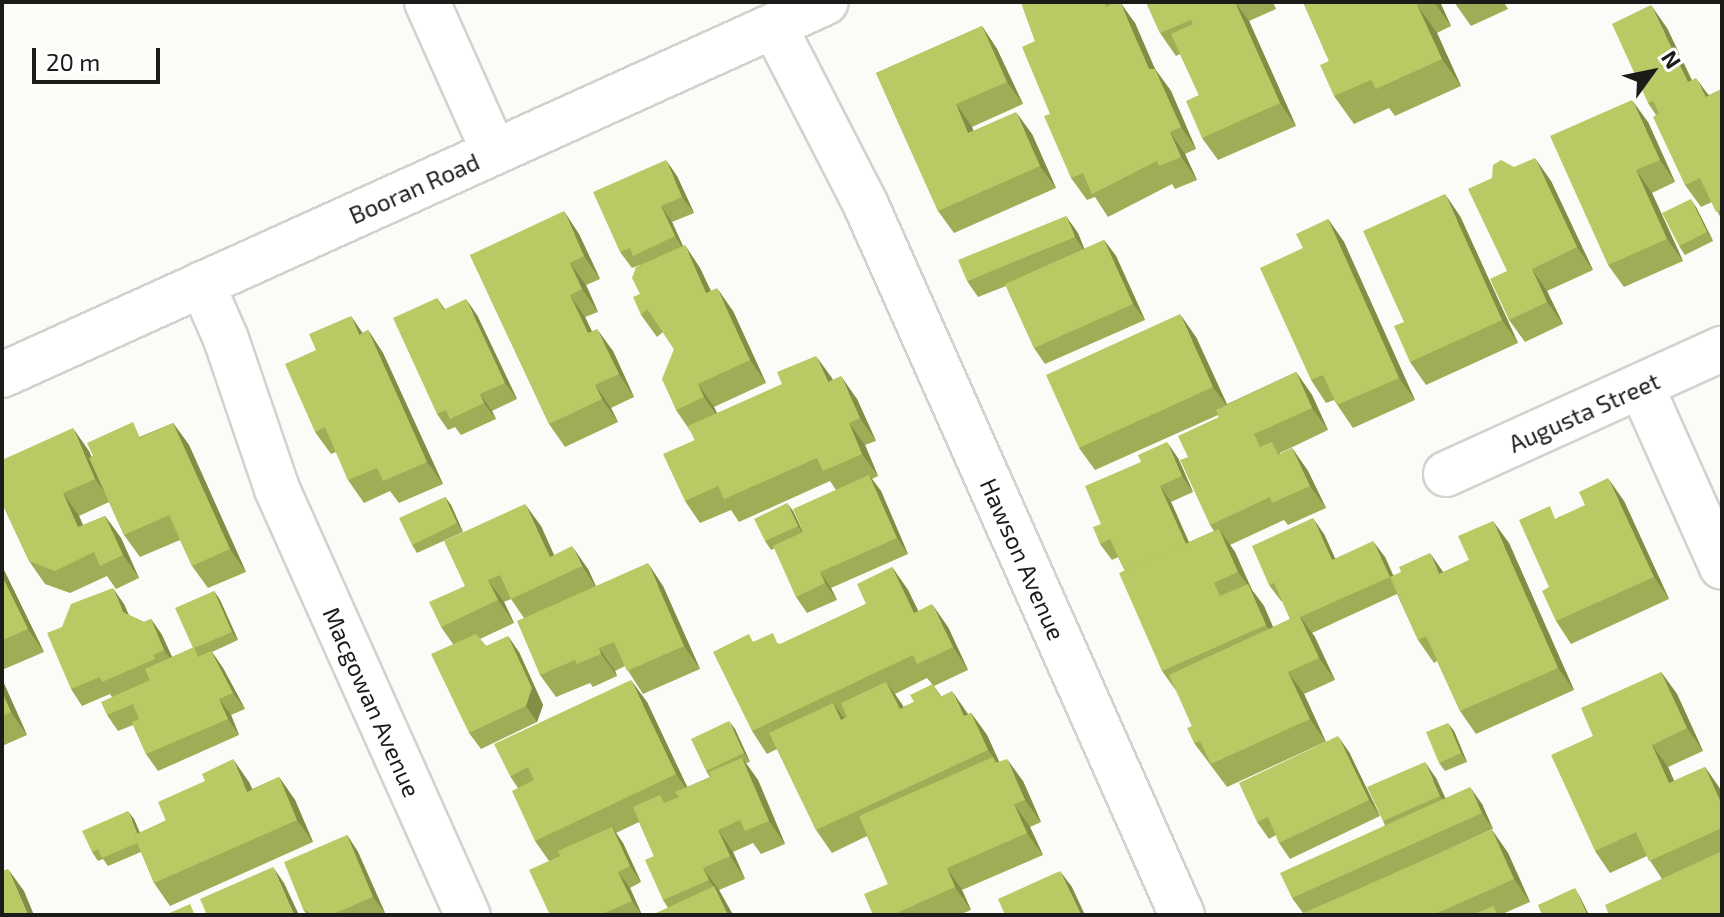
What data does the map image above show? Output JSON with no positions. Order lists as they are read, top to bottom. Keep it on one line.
{"streets":{"street":["Booran Road","Augusta Street","Hawson Avenue","Macgowan Avenue"]},"crossings":[["Booran Road","Hawson Avenue"],["Booran Road","Macgowan Avenue"]],"scale_bar":"20 m","north":"top right"}
